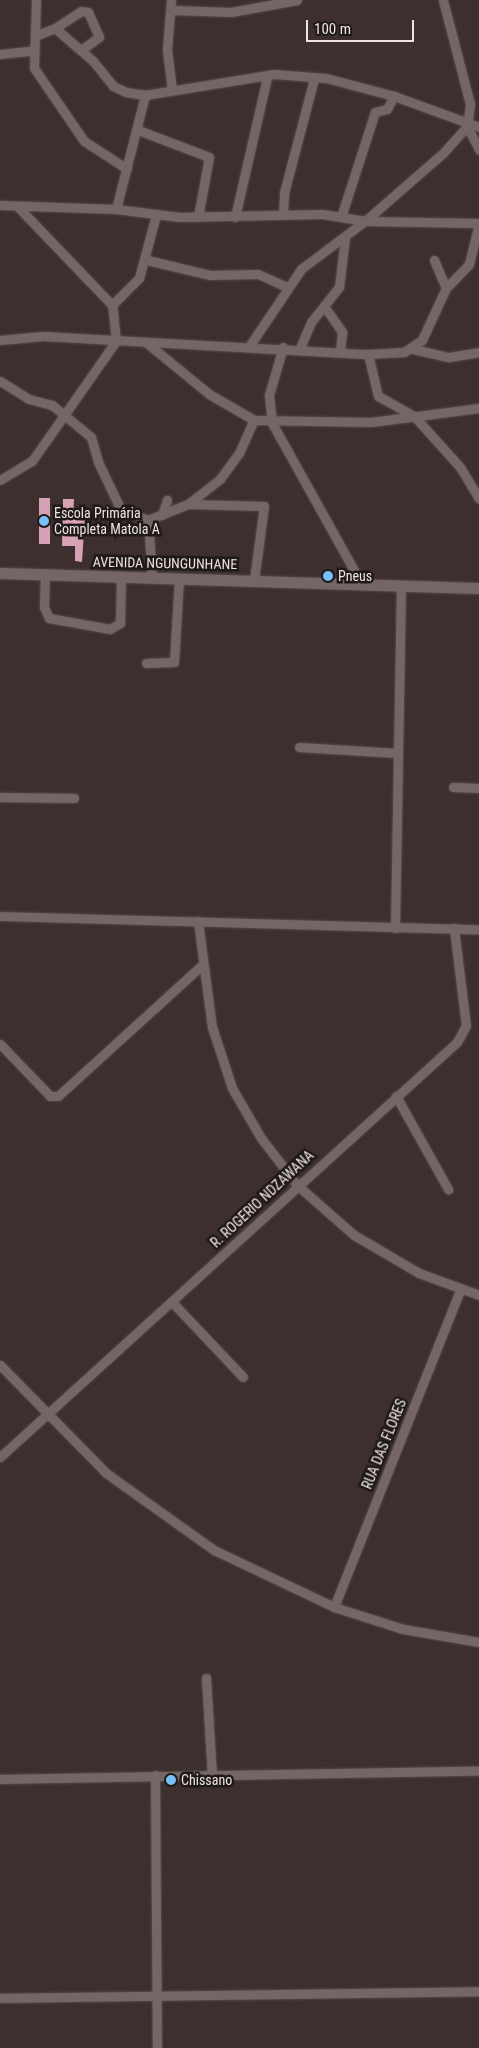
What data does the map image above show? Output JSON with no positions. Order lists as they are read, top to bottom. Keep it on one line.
{"streets":{"street":["AVENIDA NGUNGUNHANE","R. ROGERIO NDZAWANA","RUA DAS FLORES"]},"places":["Escola Primária Completa Matola A","Pneus","Chissano"],"scale_bar":"100 m"}
